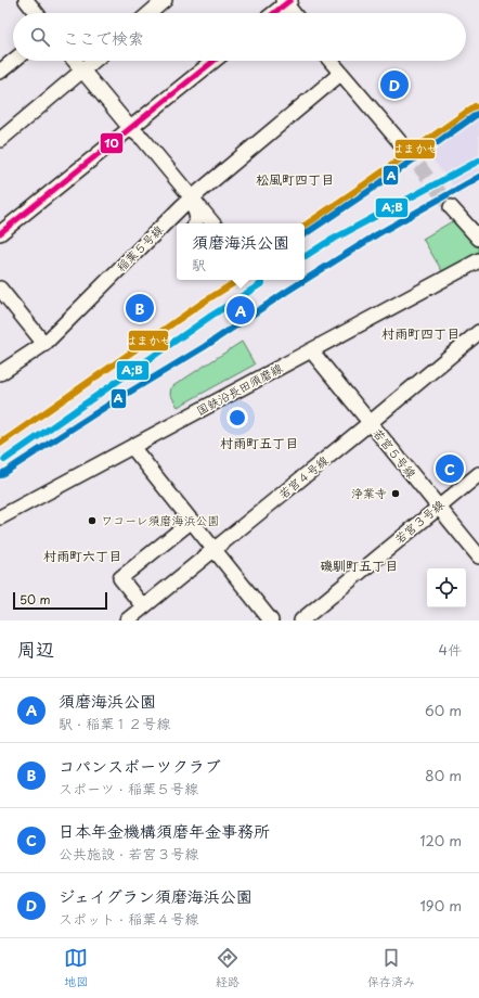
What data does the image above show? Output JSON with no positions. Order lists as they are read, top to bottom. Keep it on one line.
{"streets":{"street":["稲葉５号線","国鉄沿長田須磨線","若宮５号線","若宮４号線","若宮３号線"]},"crossings":[["国鉄沿長田須磨線","若宮５号線"],["若宮５号線","若宮４号線"],["若宮５号線","若宮３号線"]],"districts":["松風町四丁目","村雨町四丁目","村雨町五丁目","村雨町六丁目","磯馴町五丁目"],"places":["浄業寺","ワコーレ須磨海浜公園"],"lines":["transit line 10","transit line はまかぜ","transit line A","transit line A;B"],"scale_bar":"50 m","page":{"search":"ここで検索","pins":["D","B","A","C"],"popup":["須磨海浜公園","駅"],"scale":"50 m","heading":["周辺","4件"],"list":[{"mark":"A","name":"須磨海浜公園","note":"駅 · 稲葉１２号線","value":"60 m"},{"mark":"B","name":"コパンスポーツクラブ","note":"スポーツ · 稲葉５号線","value":"80 m"},{"mark":"C","name":"日本年金機構須磨年金事務所","note":"公共施設 · 若宮３号線","value":"120 m"},{"mark":"D","name":"ジェイグラン須磨海浜公園","note":"スポット · 稲葉４号線","value":"190 m"}],"nav":["地図","経路","保存済み"]}}
